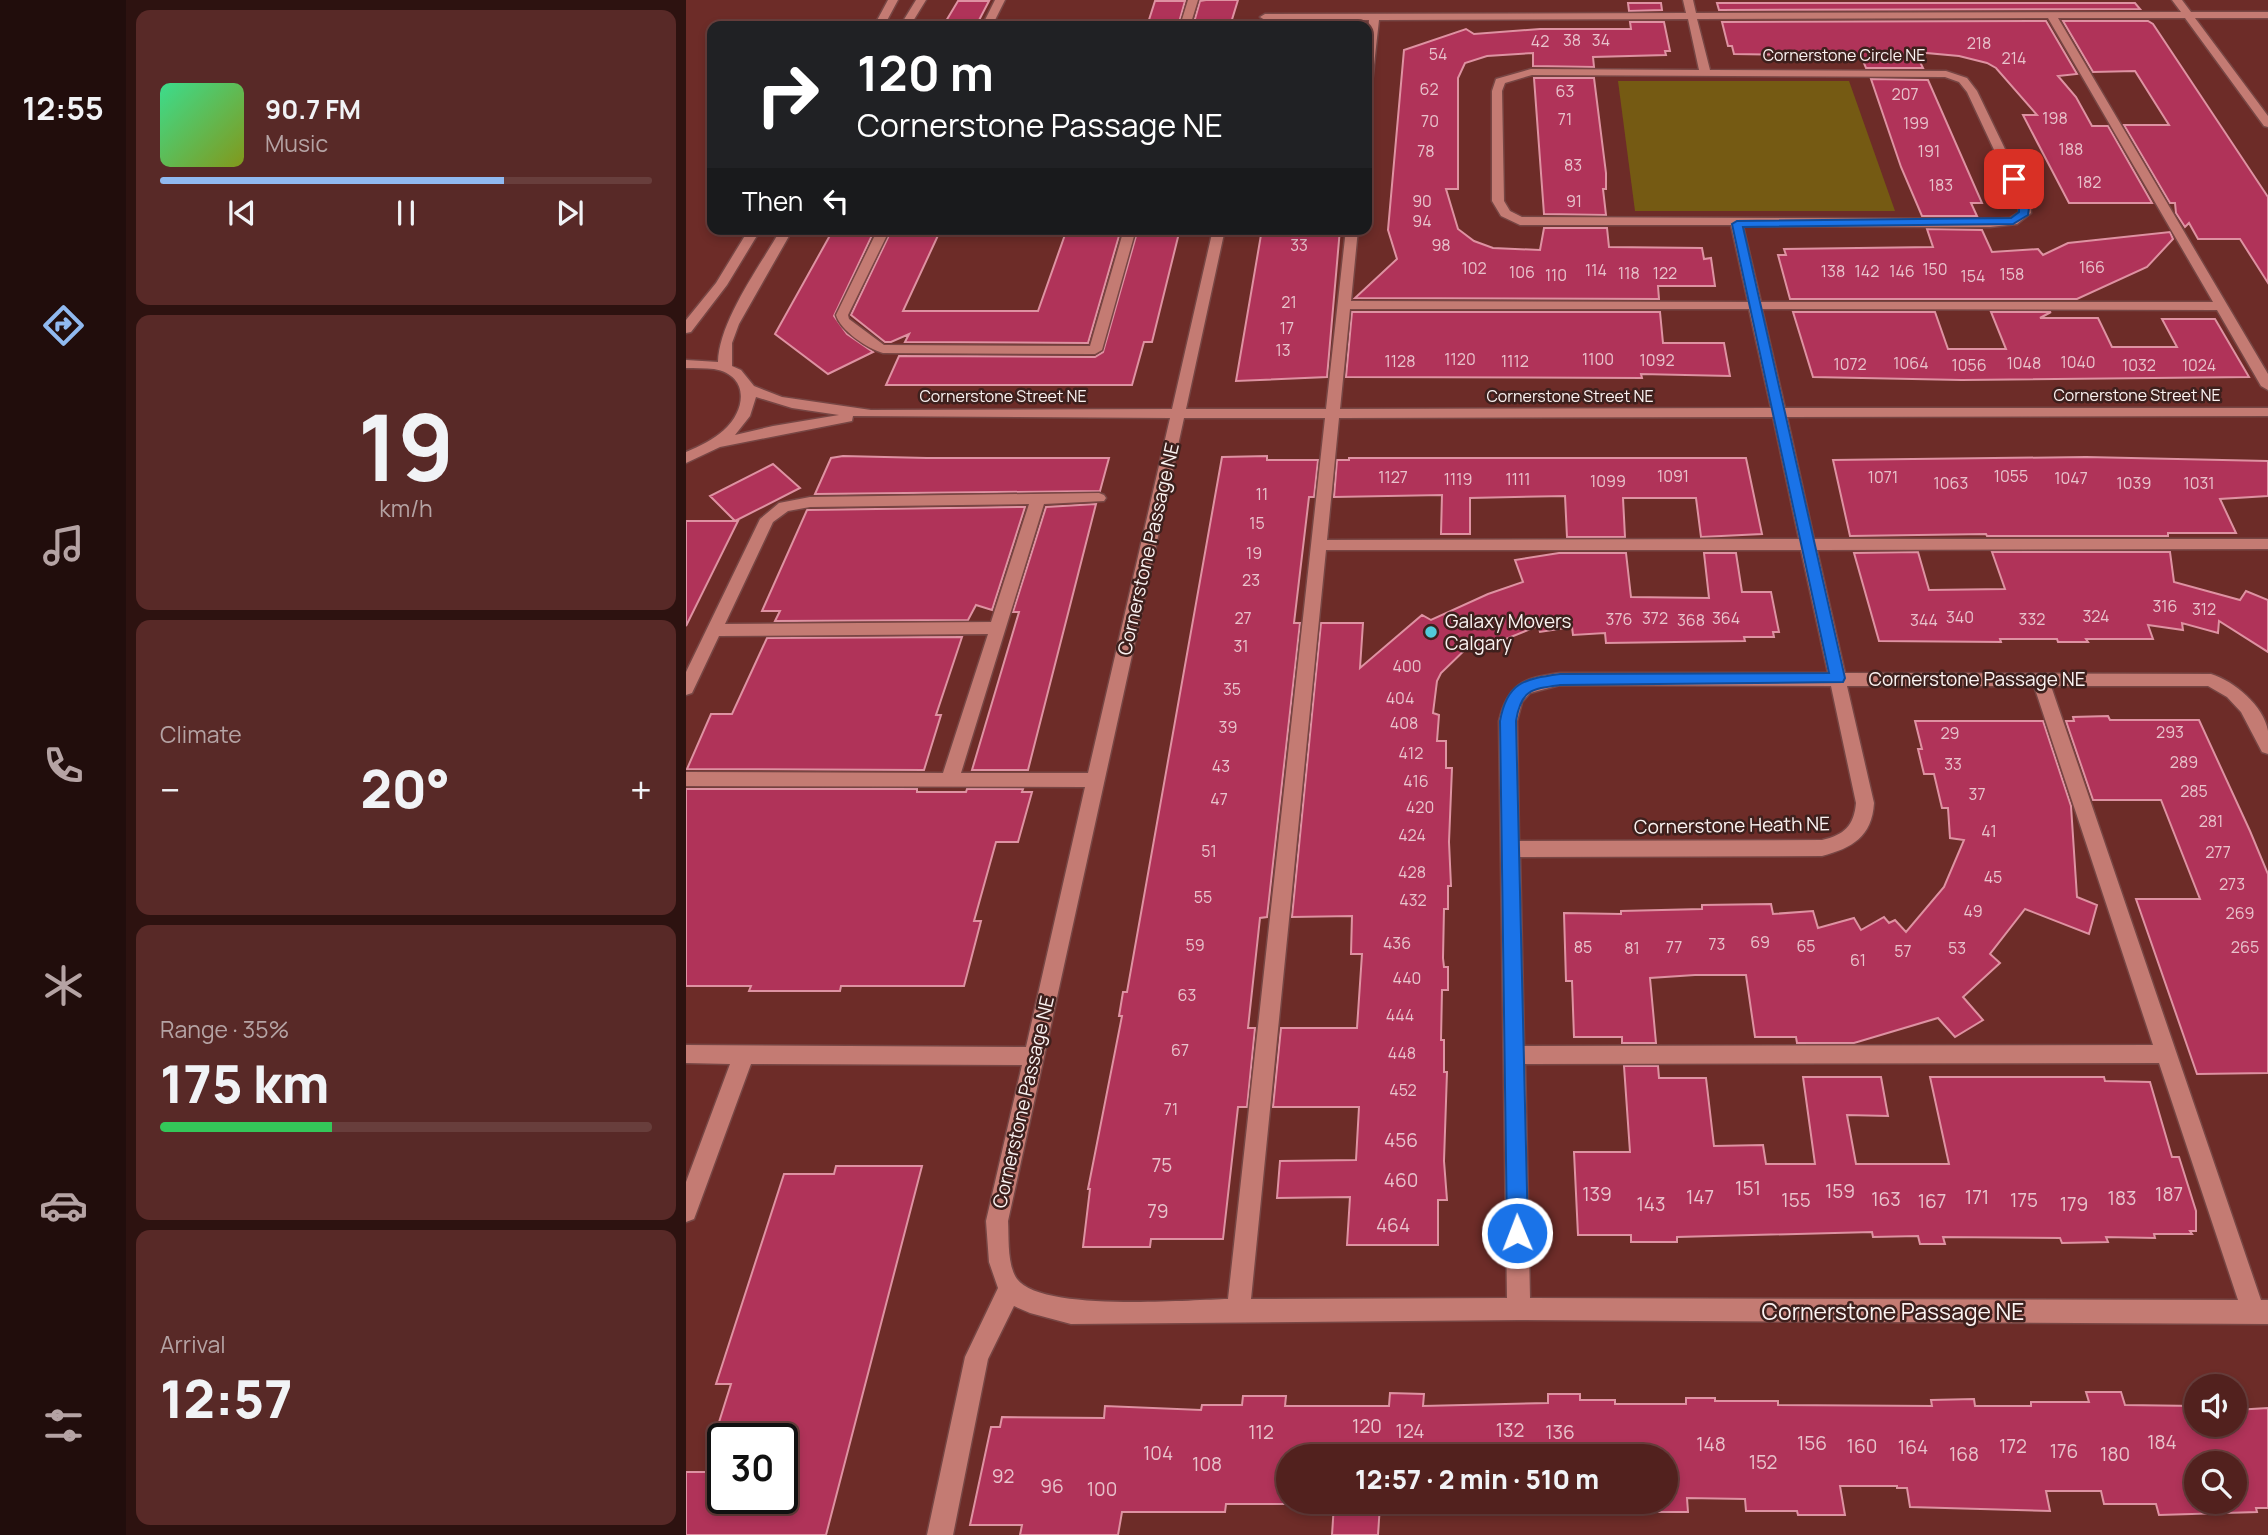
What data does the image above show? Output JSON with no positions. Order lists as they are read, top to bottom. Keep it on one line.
{"streets":{"street":["Cornerstone Circle NE","Cornerstone Street NE","Cornerstone Passage NE","Cornerstone Heath NE"]},"crossings":[["Cornerstone Street NE","Cornerstone Passage NE"],["Cornerstone Street NE","Cornerstone Heath NE"],["Cornerstone Passage NE","Cornerstone Heath NE"]],"places":["Galaxy Movers Calgary"],"house_numbers":["38","34","42","218","54","214","62","63","207","198","71","70","199","188","78","191","83","182","183","90","91","94","33","98","166","102","150","114","138","142","146","106","118","122","158","110","154","21","17","13","1120","1100","1092","1128","1112","1040","1064","1048","1072","1056","1032","1024","1091","1055","1127","1071","1047","1119","1111","1099","1063","1039","1031","11","15","19","23","316","312","324","340","27","372","364","376","332","368","344","31","400","35","404","408","39","293","29","412","289","33","43","416","285","37","47","420","281","41","424","51","277","428","45","273","55","432","49","269","69","436","73","59","65","85","77","265","81","53","57","61","440","63","444","67","448","452","71","456","75","460","151","159","139","187","147","171","183","163","155","175","167","143","179","79","464","120","132","124","112","136","184","156","148","160","172","164","176","104","168","180","152","108","92","96","100"],"page":{"tabs":"12:55","turn":["120 m","Cornerstone Passage NE"],"song":["90.7 FM","Music"],"then":"Then","tile":[["19","km/h"],"Climate",["Range · 35%","175 km"],["Arrival","12:57"]],"heat":["−","20°","+"],"limit":"30","trip":"12:57 · 2 min · 510 m"}}
